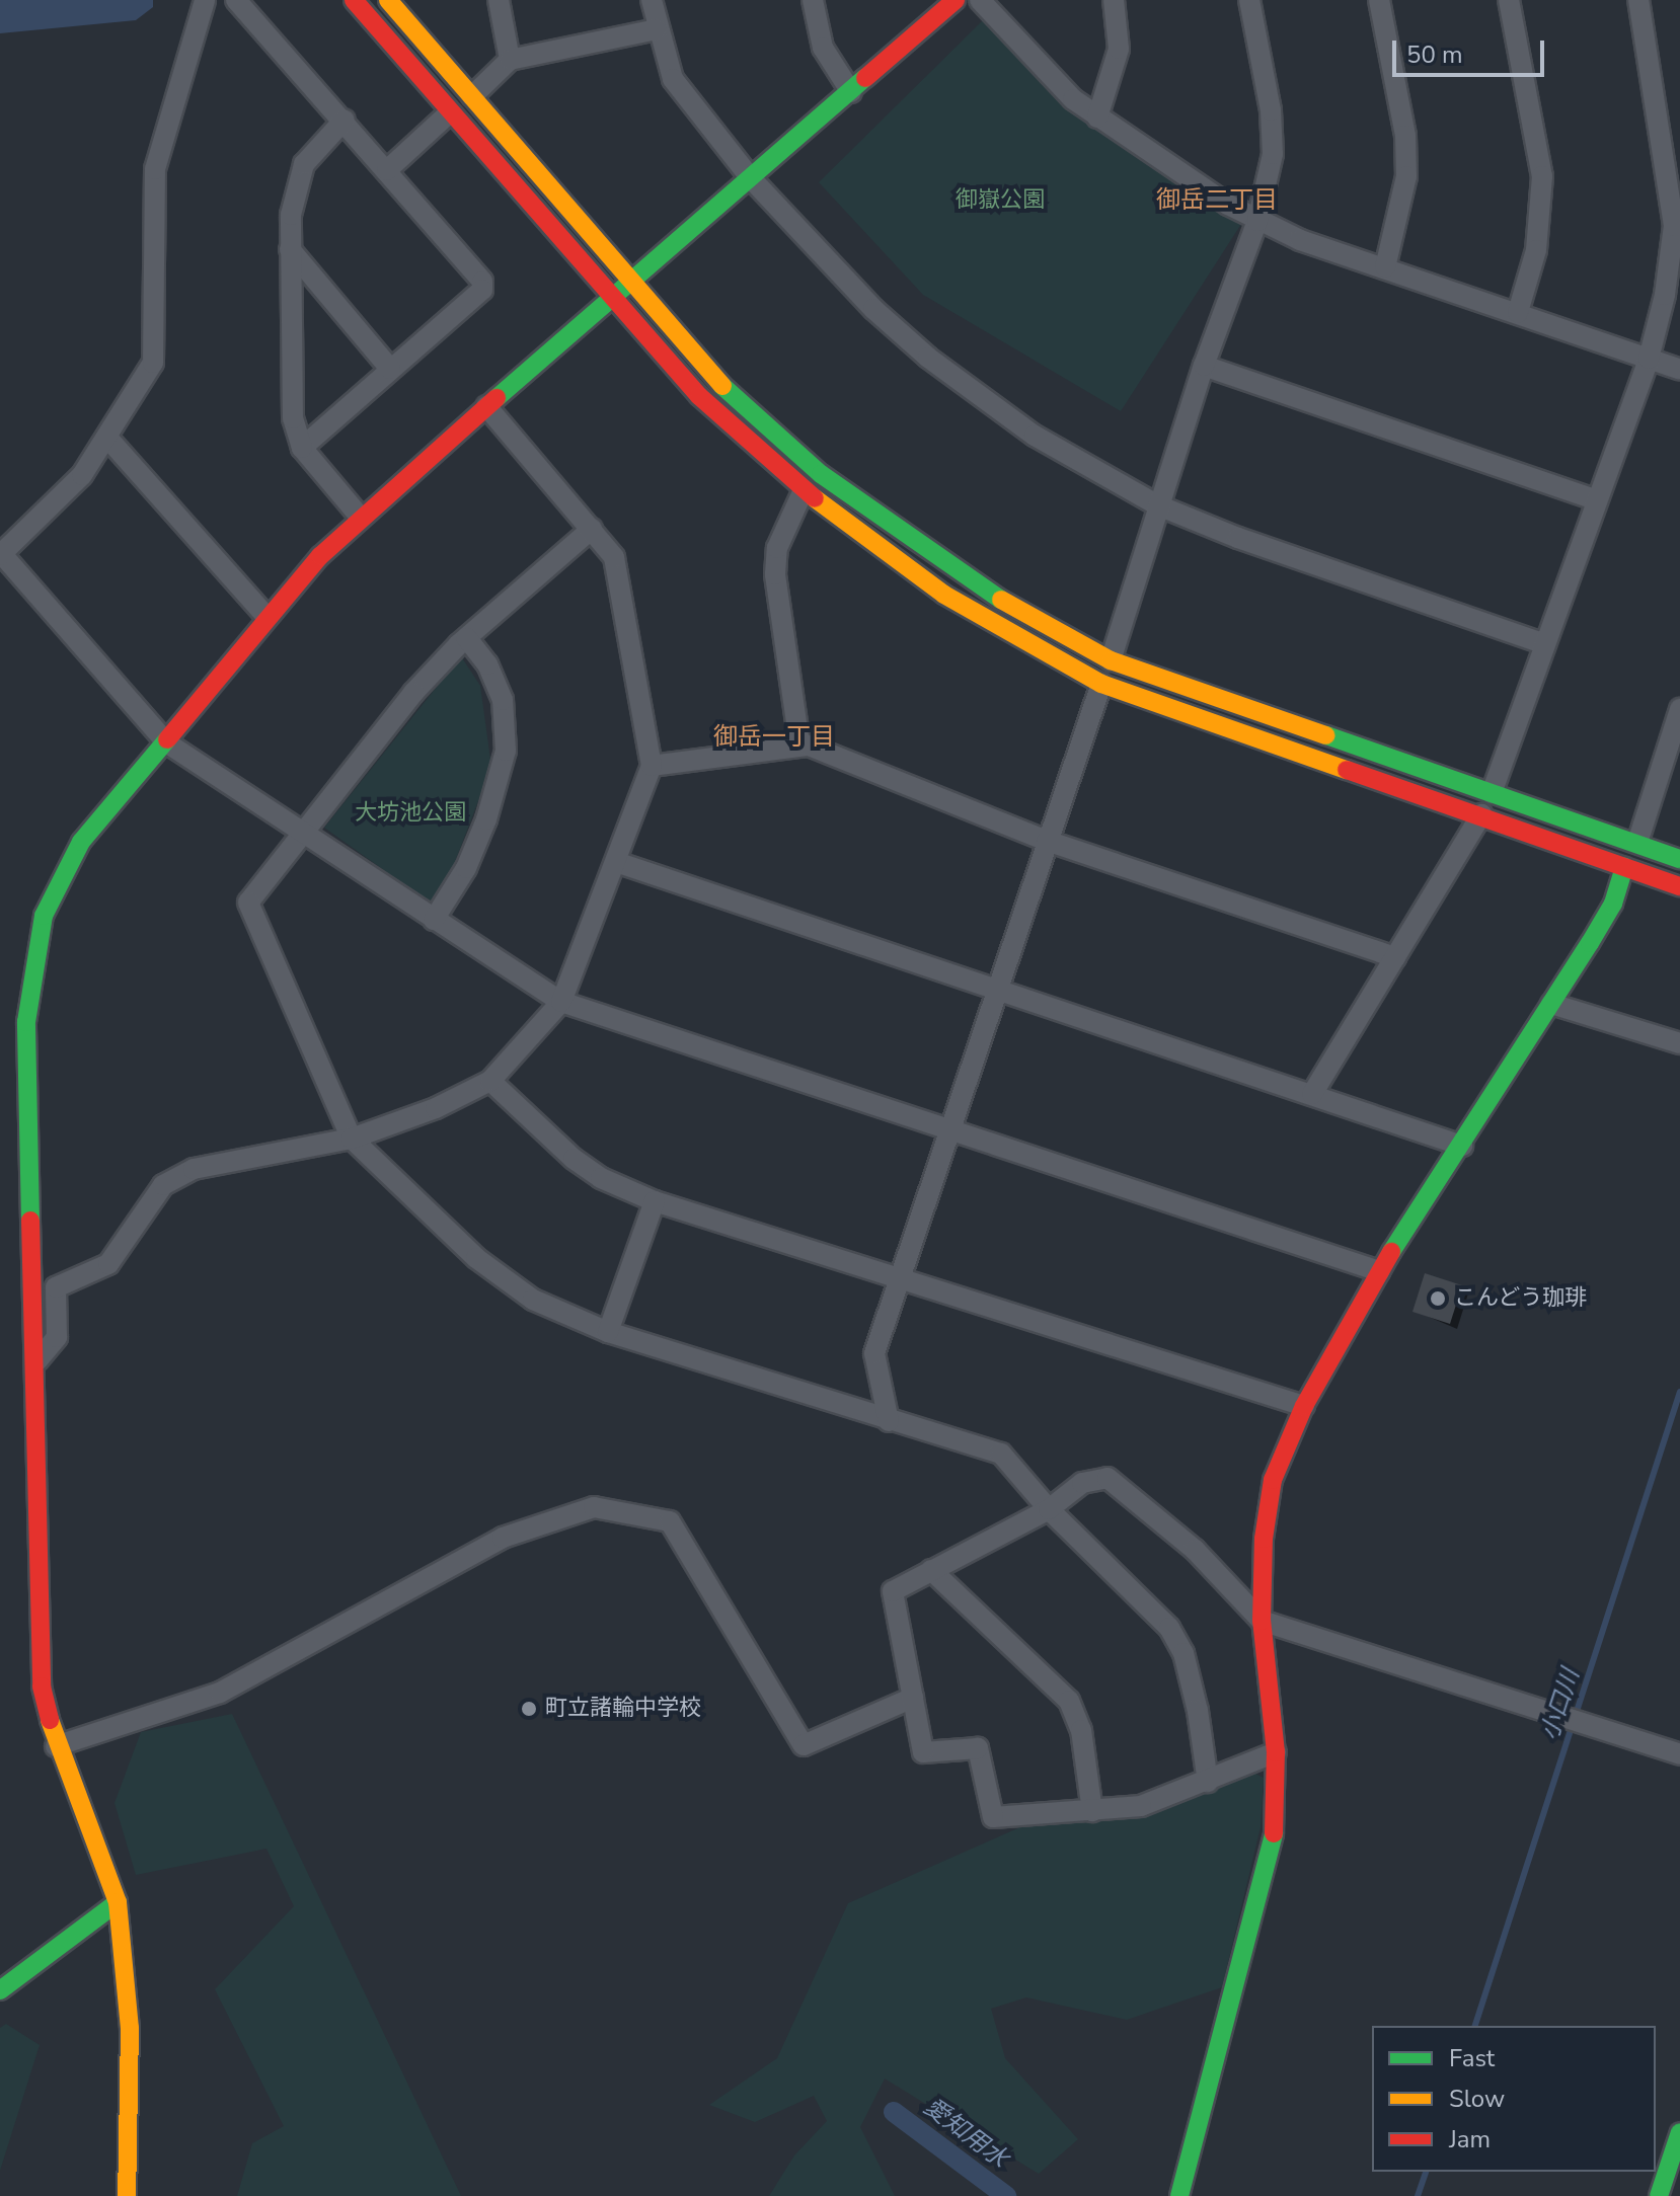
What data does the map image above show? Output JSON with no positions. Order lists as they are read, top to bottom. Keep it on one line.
{"districts":["御岳二丁目","御岳一丁目"],"water":["小口川","愛知用水"],"parks":["御嶽公園","大坊池公園"],"places":["こんどう珈琲","町立諸輪中学校"],"legend":["Fast","Slow","Jam"],"scale_bar":"50 m"}
